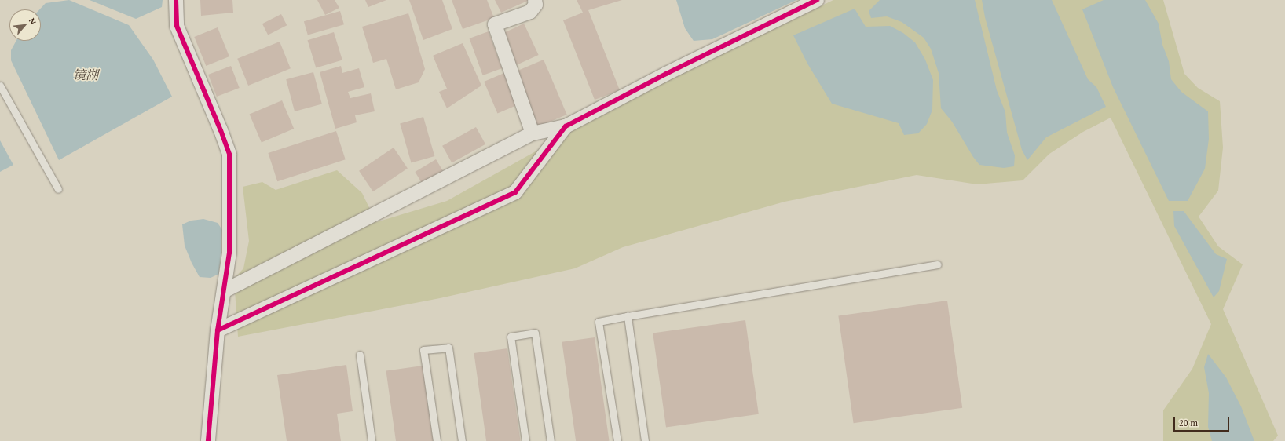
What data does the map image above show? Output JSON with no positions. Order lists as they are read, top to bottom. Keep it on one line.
{"water":["镜湖"],"scale_bar":"20 m","north":"top right"}
